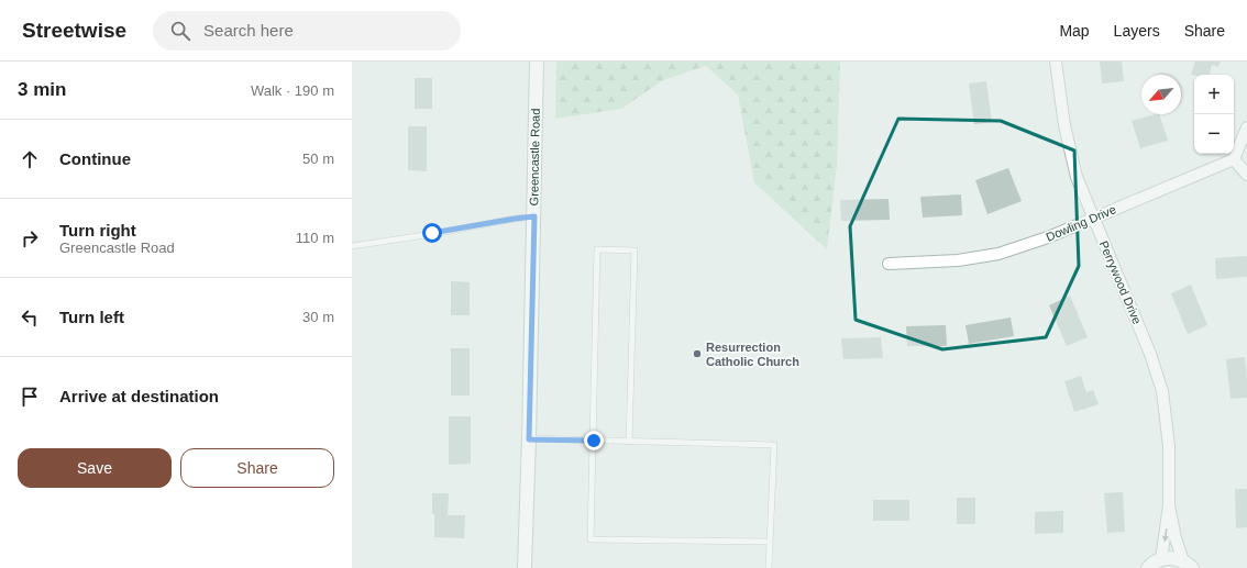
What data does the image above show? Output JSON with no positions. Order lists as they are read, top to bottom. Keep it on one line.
{"streets":{"street":["Greencastle Road","Dowling Drive","Perrywood Drive"]},"crossings":[["Dowling Drive","Perrywood Drive"]],"places":["Resurrection Catholic Church"],"north":"bottom left","page":{"header":"Streetwise","search":"Search here","nav":["Map","Layers","Share"],"heading":["3 min","Walk · 190 m"],"map_buttons":["+","−"],"list":[["Continue","50 m"],["Turn right","Greencastle Road","110 m"],["Turn left","30 m"],"Arrive at destination"],"buttons":["Save","Share"]}}
